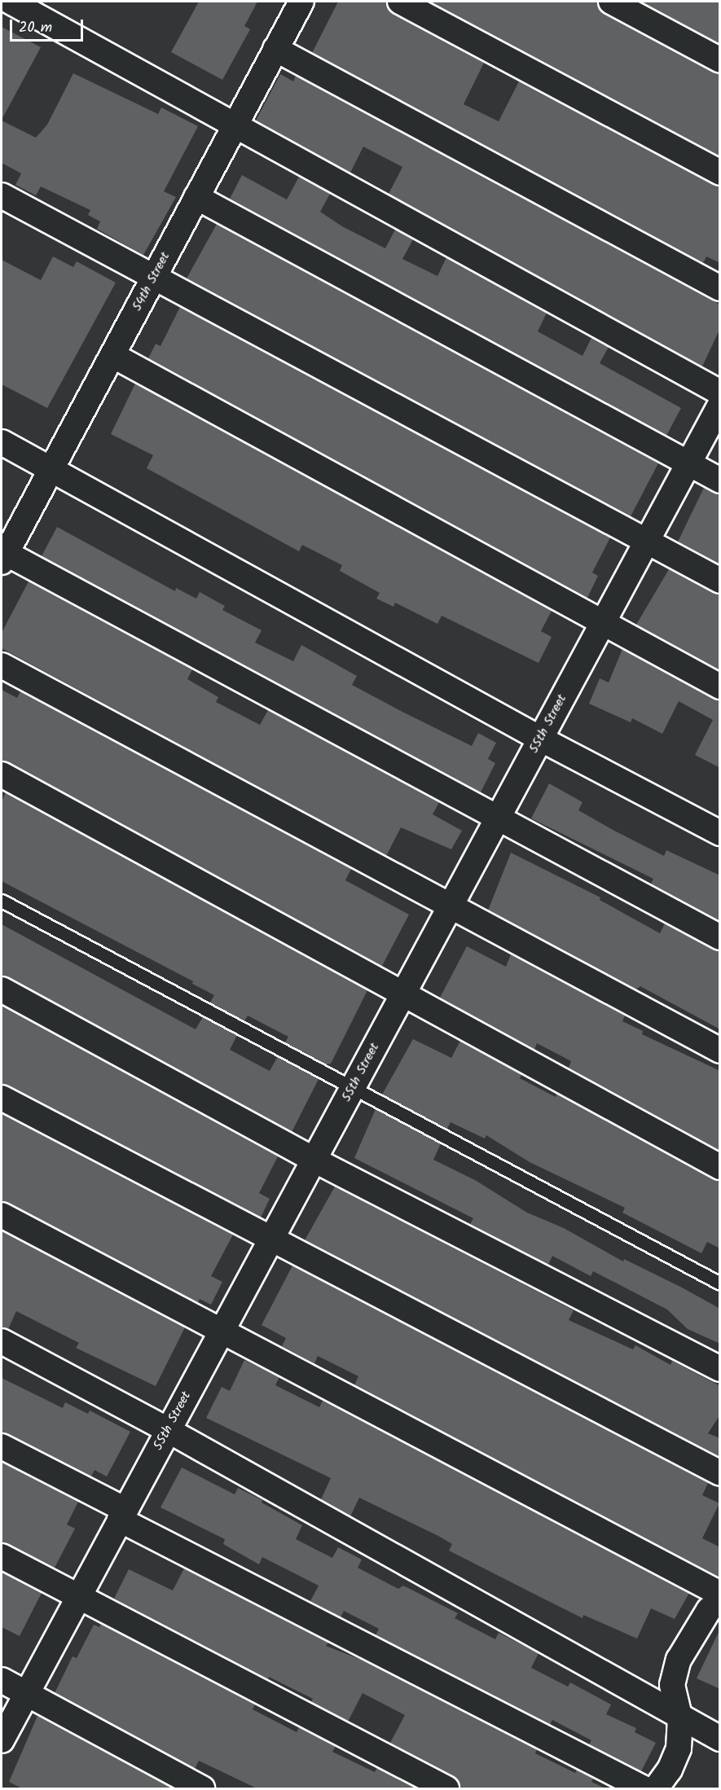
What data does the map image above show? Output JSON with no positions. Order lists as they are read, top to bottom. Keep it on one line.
{"streets":{"street":["54th Street","55th Street"]},"scale_bar":"20 m"}
